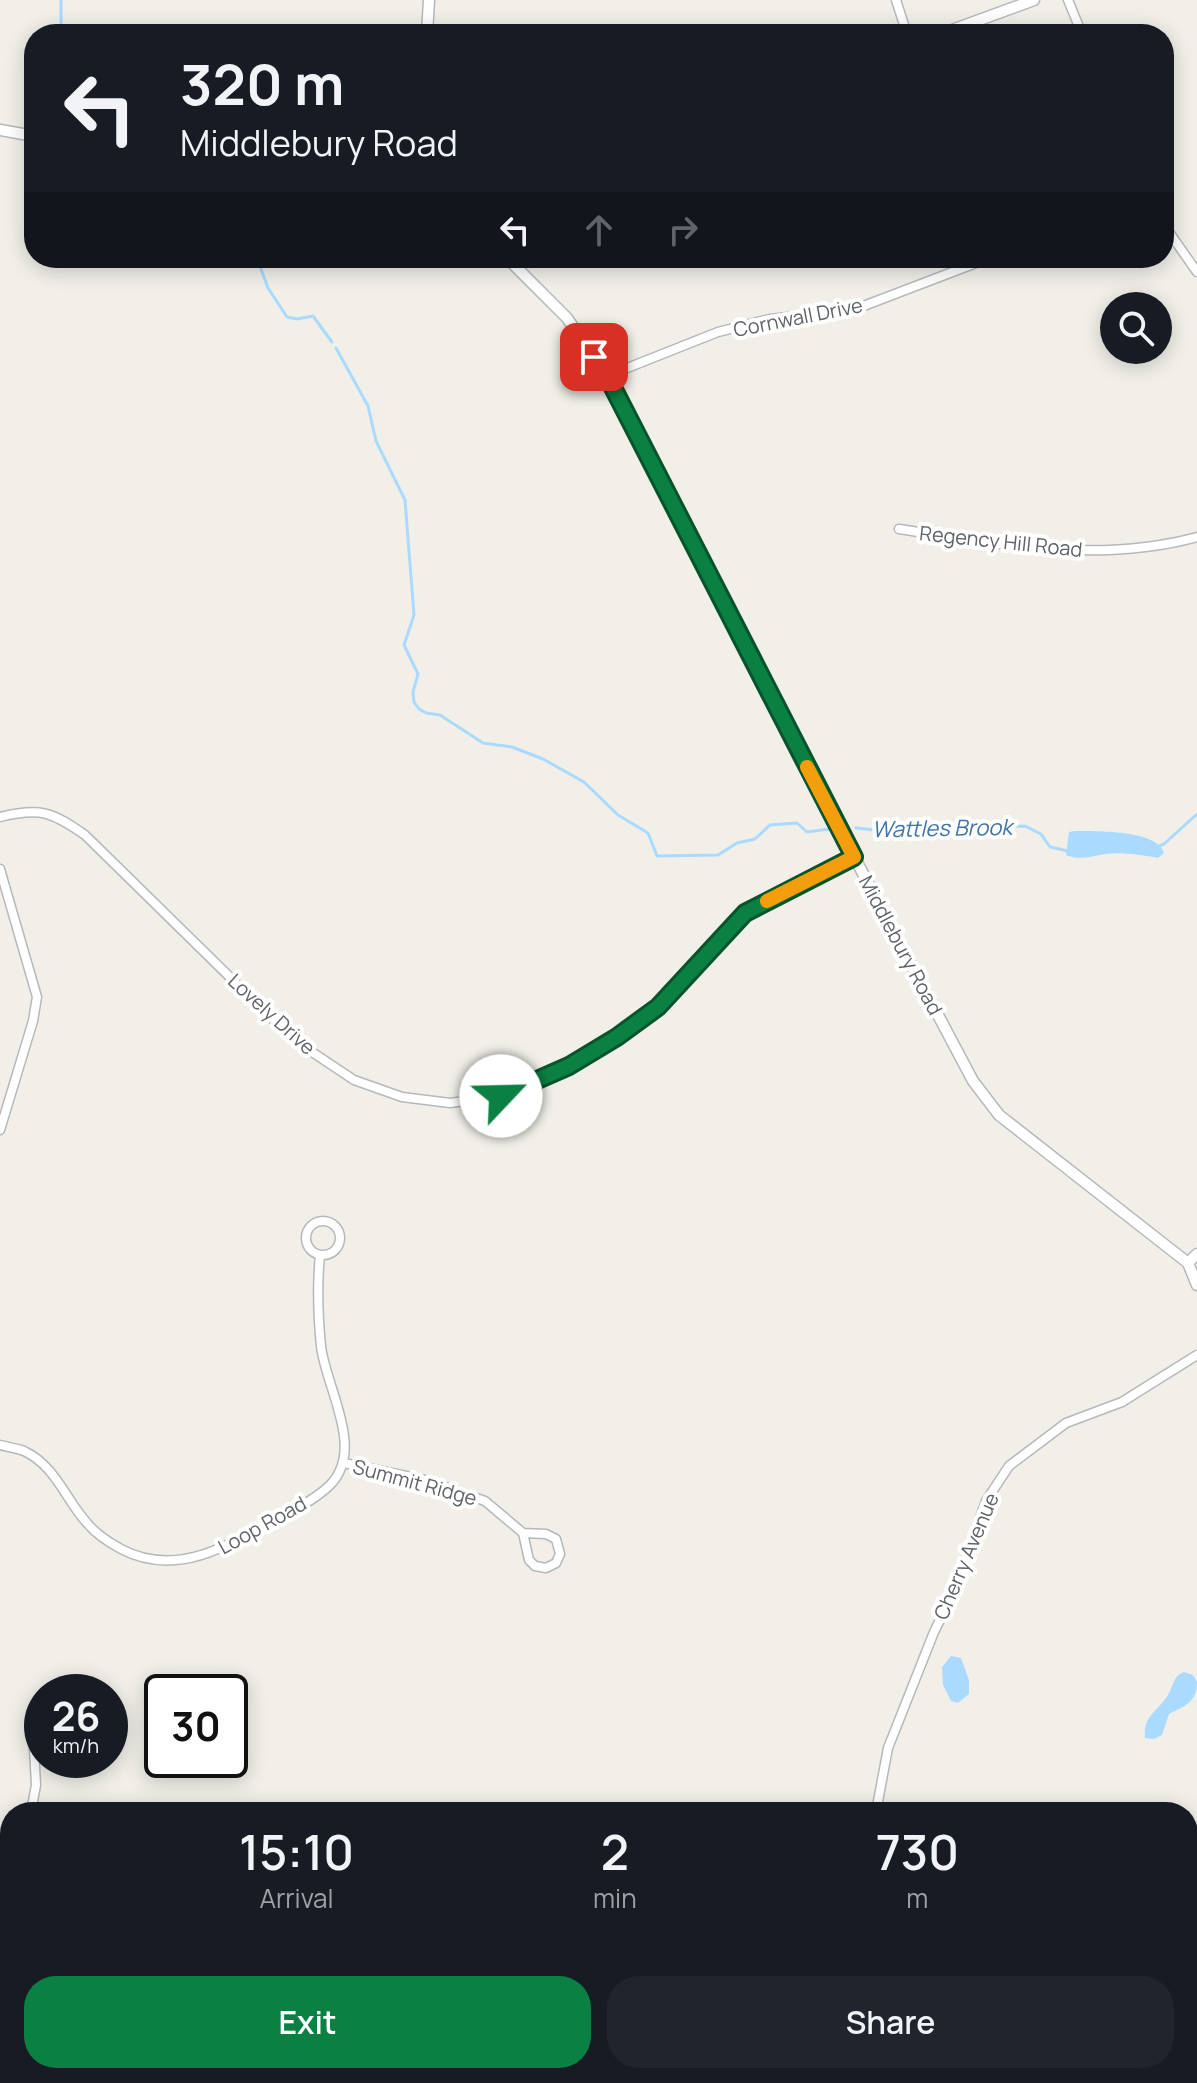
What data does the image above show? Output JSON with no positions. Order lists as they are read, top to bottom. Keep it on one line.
{"streets":{"street":["Cornwall Drive","Regency Hill Road","Middlebury Road","Lovely Drive","Summit Ridge","Loop Road","Cherry Avenue"]},"crossings":[["Cornwall Drive","Middlebury Road"],["Middlebury Road","Lovely Drive"],["Summit Ridge","Loop Road"]],"water":["Wattles Brook"],"page":{"turn":["320 m","Middlebury Road"],"speed":"26 km/h","limit":"30","eta":["15:10","Arrival","2","min","730","m"],"buttons":["Exit","Share"]}}
